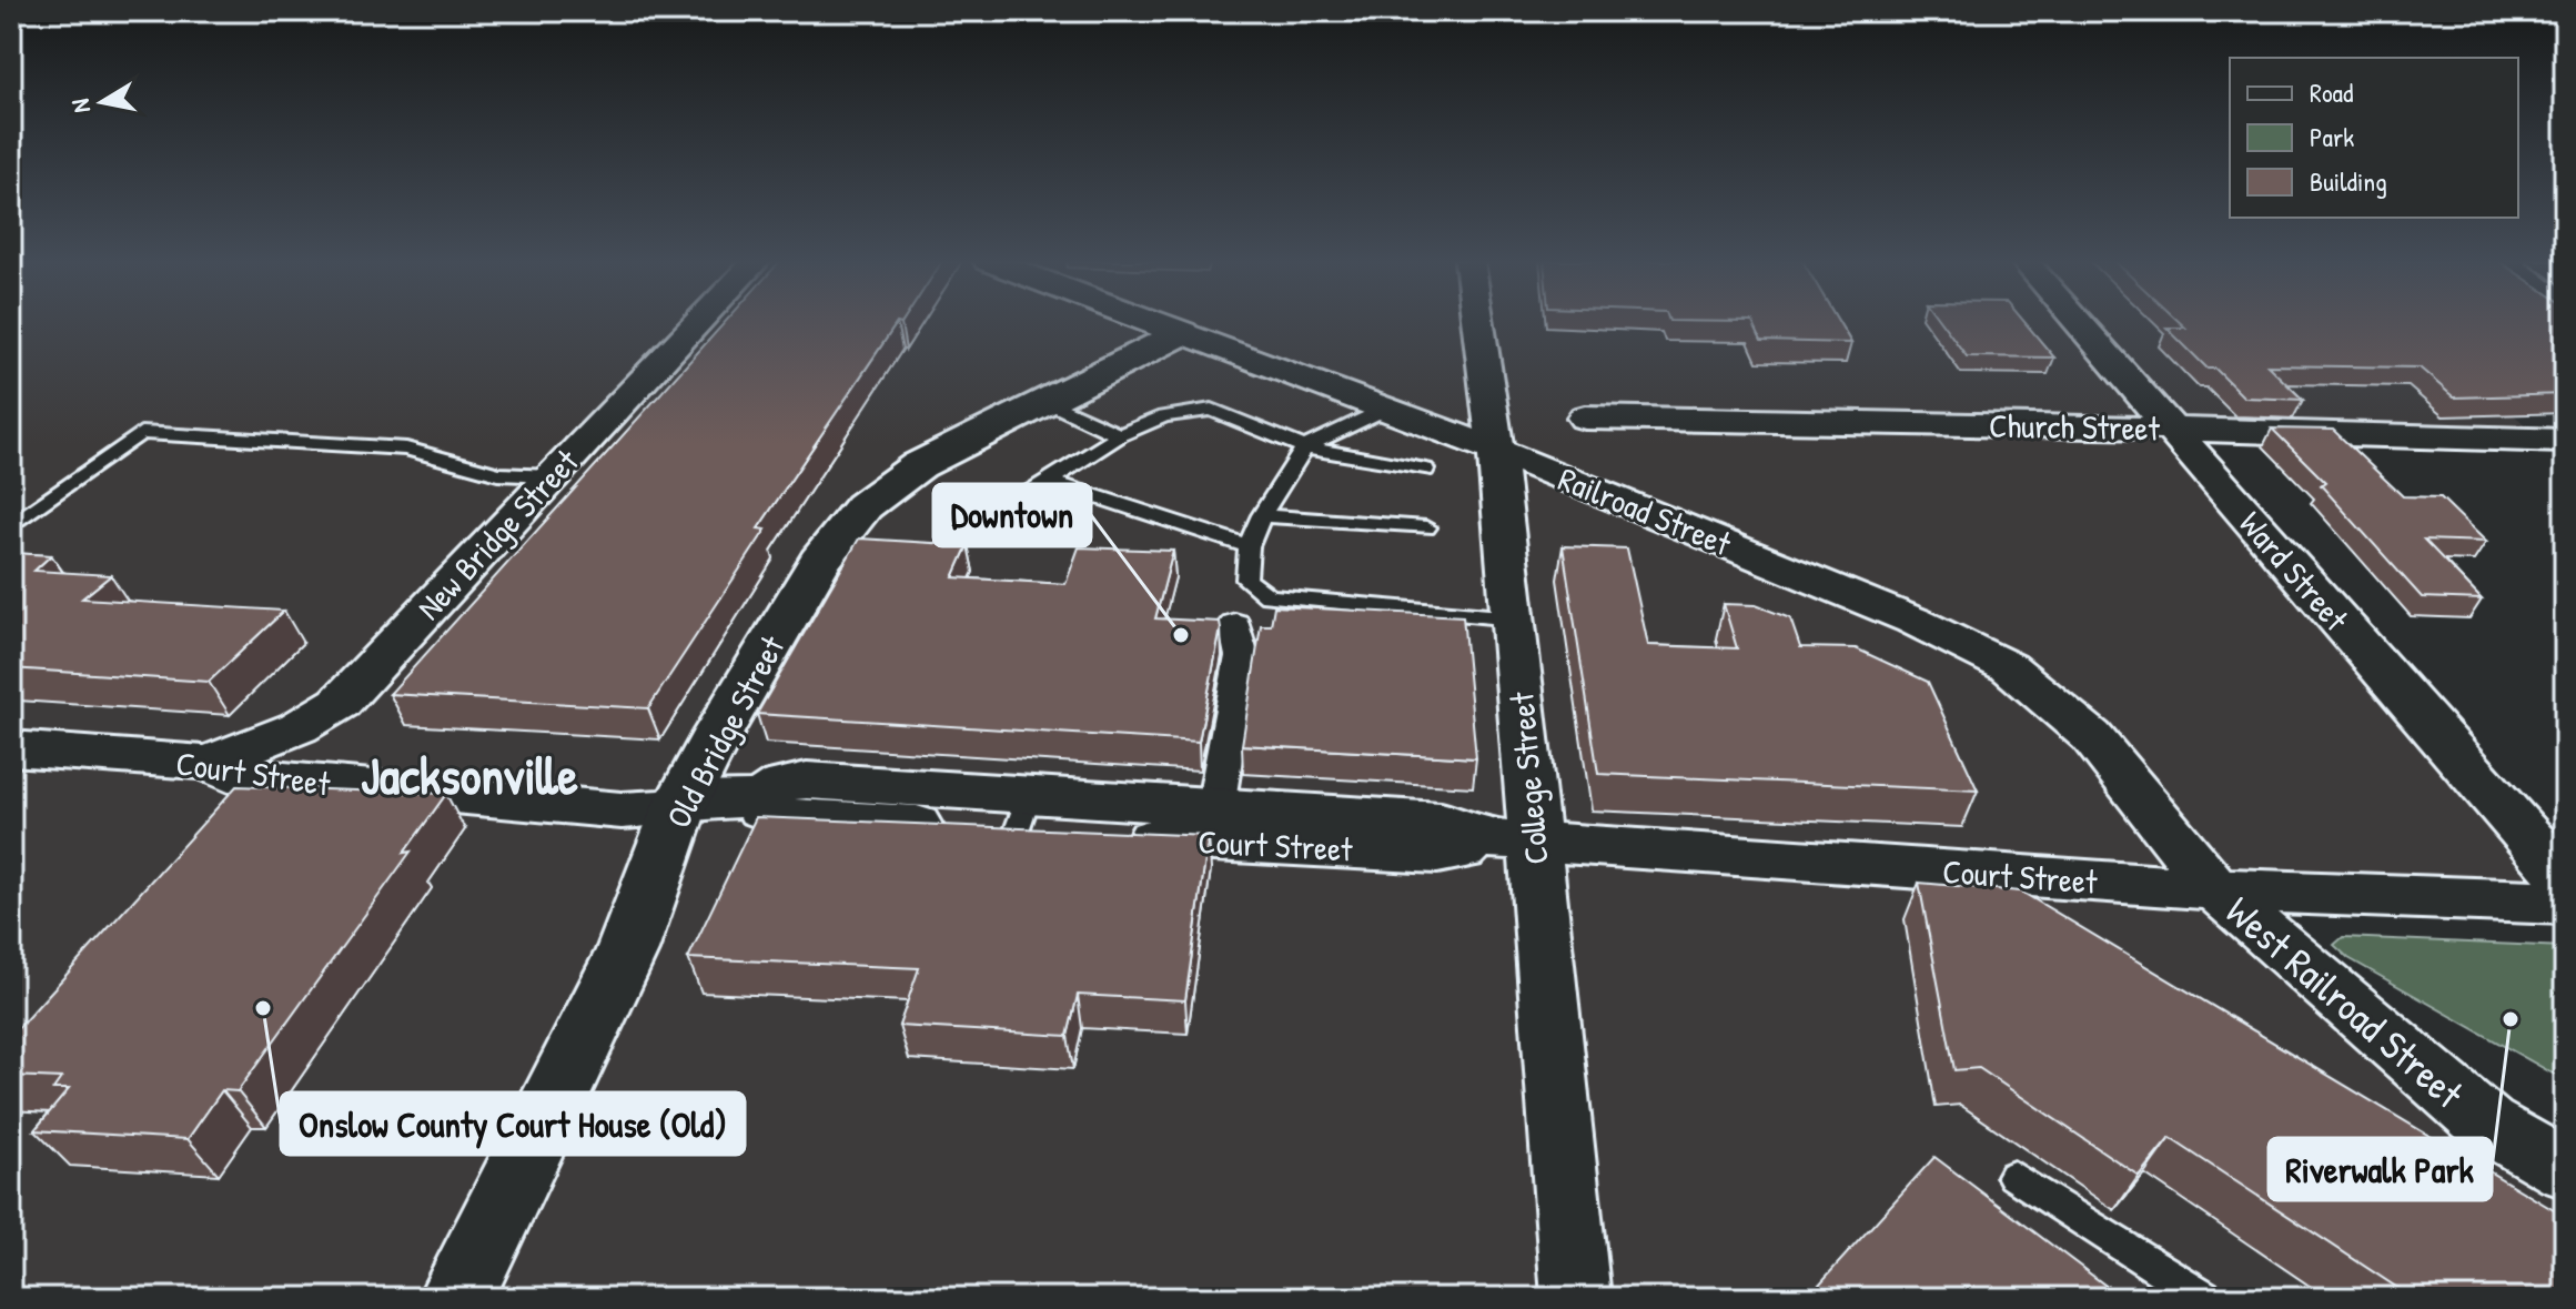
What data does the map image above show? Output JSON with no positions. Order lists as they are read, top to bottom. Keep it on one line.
{"streets":{"main road":["Railroad Street","Old Bridge Street"],"street":["Church Street","New Bridge Street","Ward Street","Court Street","College Street","West Railroad Street"]},"crossings":[["Church Street","Ward Street"],["Railroad Street","Old Bridge Street"],["Railroad Street","Court Street"],["Railroad Street","College Street"],["Railroad Street","West Railroad Street"],["New Bridge Street","Court Street"],["Old Bridge Street","Court Street"],["Court Street","College Street"],["Court Street","West Railroad Street"]],"districts":["Jacksonville"],"places":["Downtown","Onslow County Court House (Old)","Riverwalk Park"],"legend":["Road","Park","Building"],"north":"left"}
